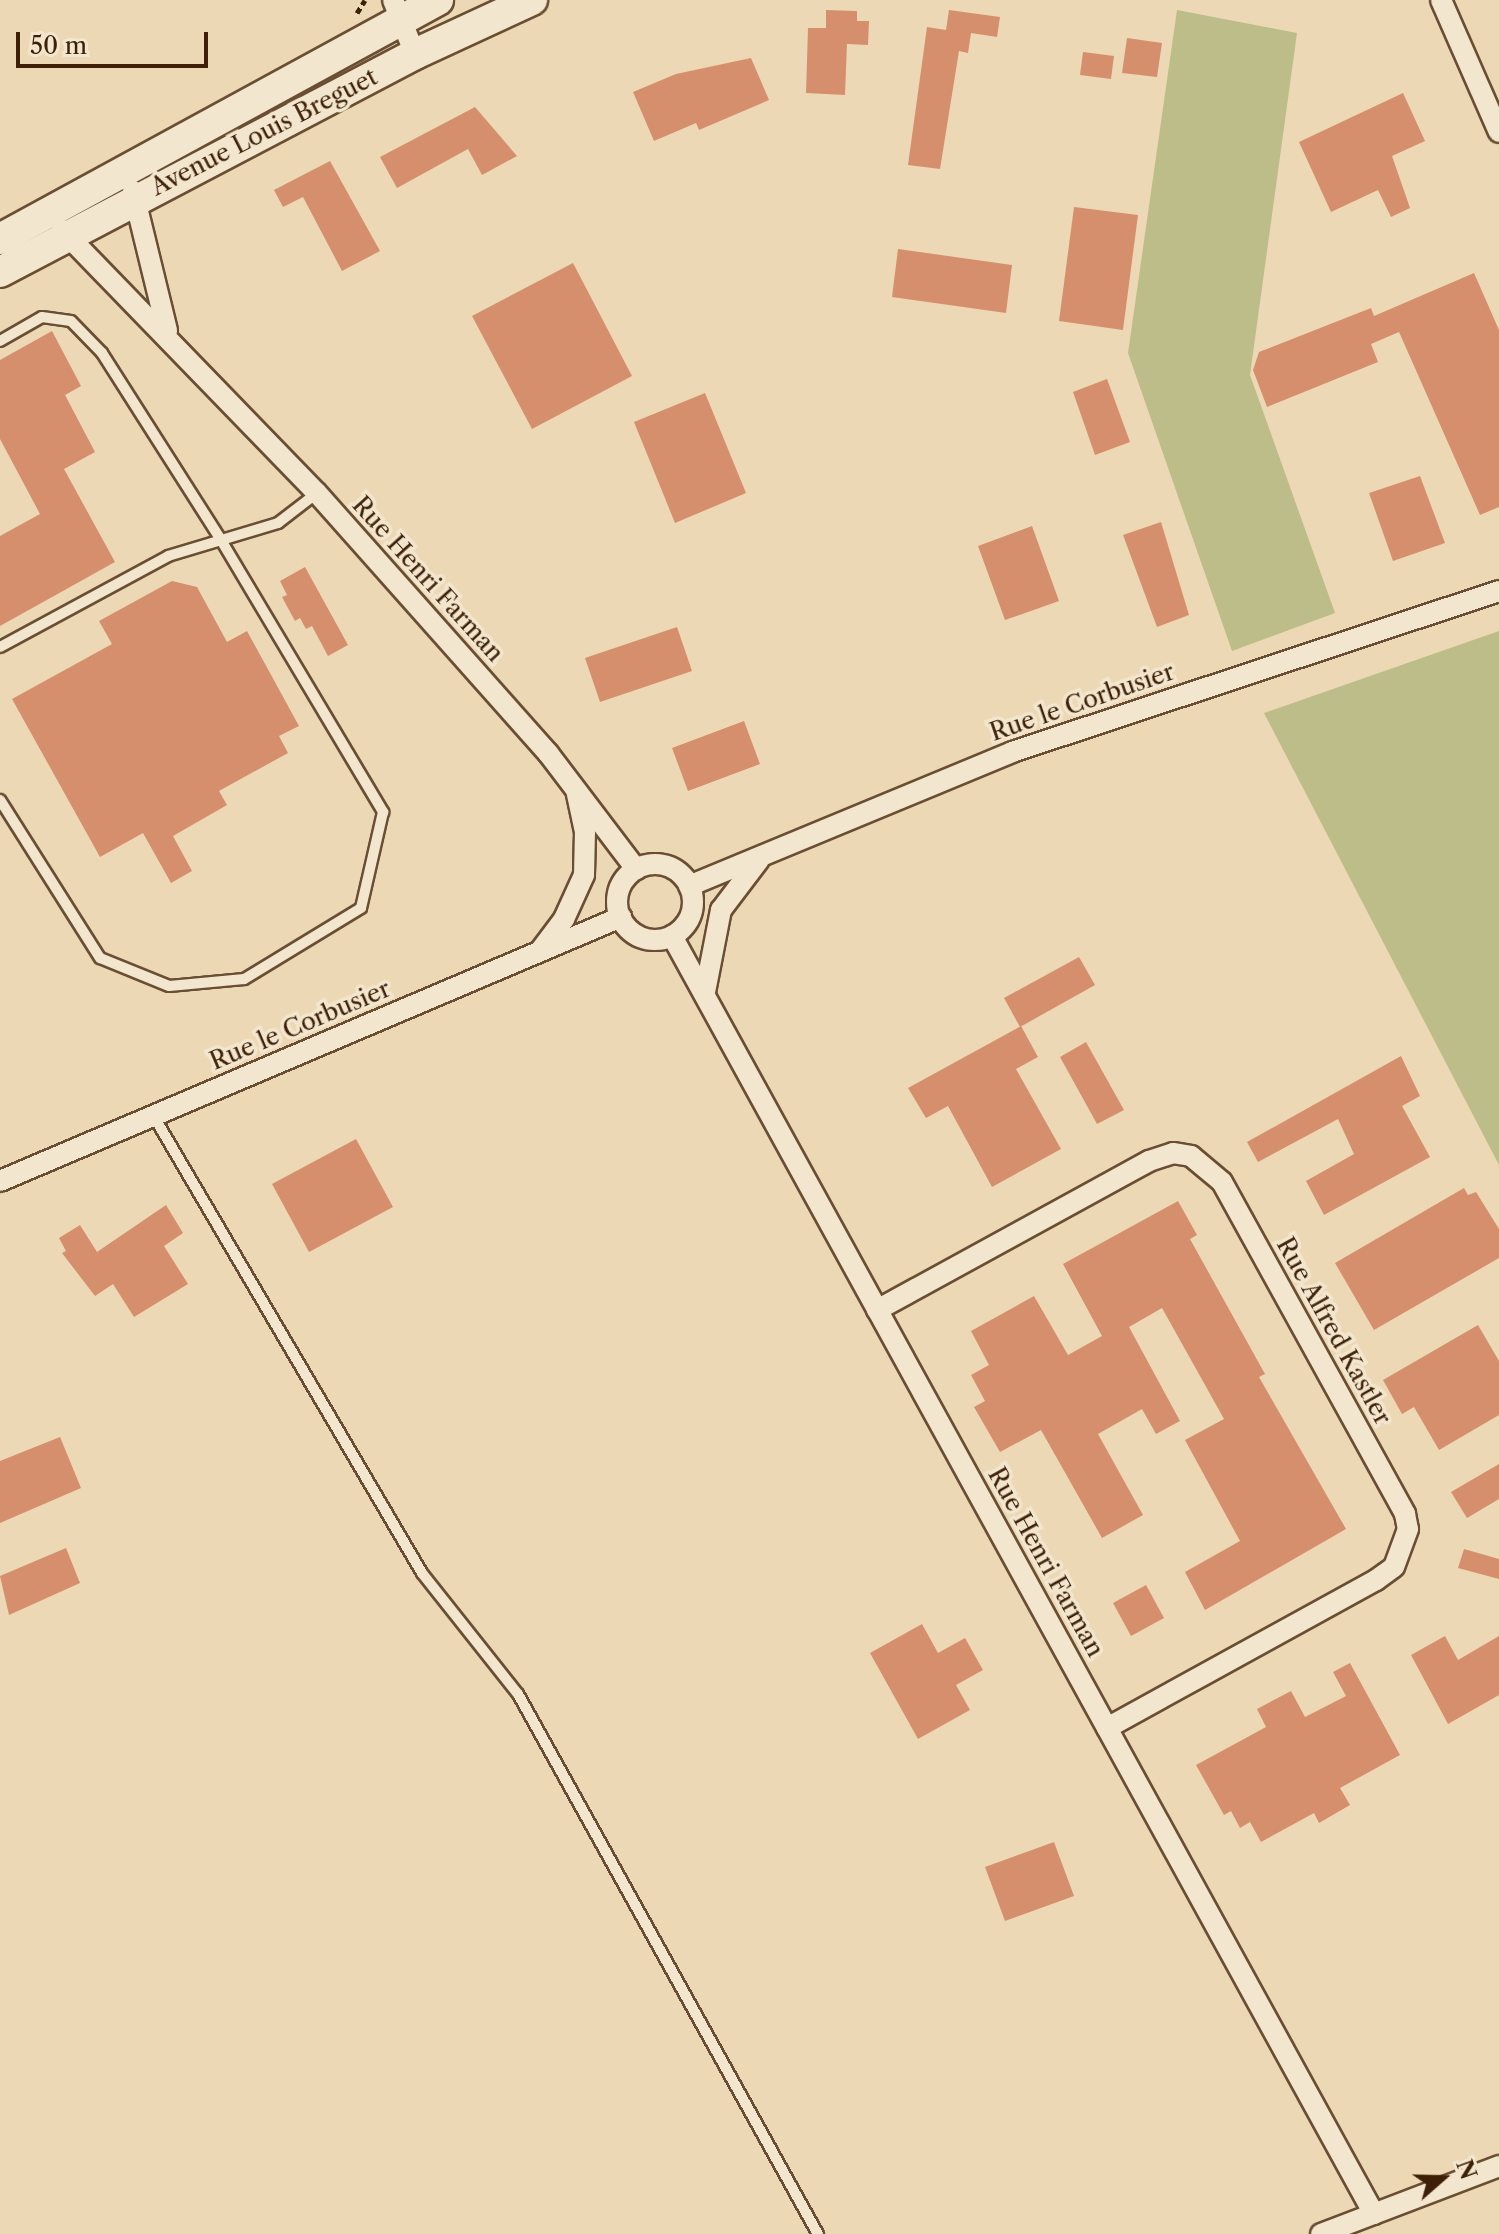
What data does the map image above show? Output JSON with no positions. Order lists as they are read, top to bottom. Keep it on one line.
{"streets":{"street":["Avenue Louis Breguet","Rue Henri Farman","Rue le Corbusier","Rue Alfred Kastler"]},"crossings":[["Avenue Louis Breguet","Rue Henri Farman"],["Rue Henri Farman","Rue le Corbusier"],["Rue Henri Farman","Rue Alfred Kastler"]],"scale_bar":"50 m","north":"right"}
